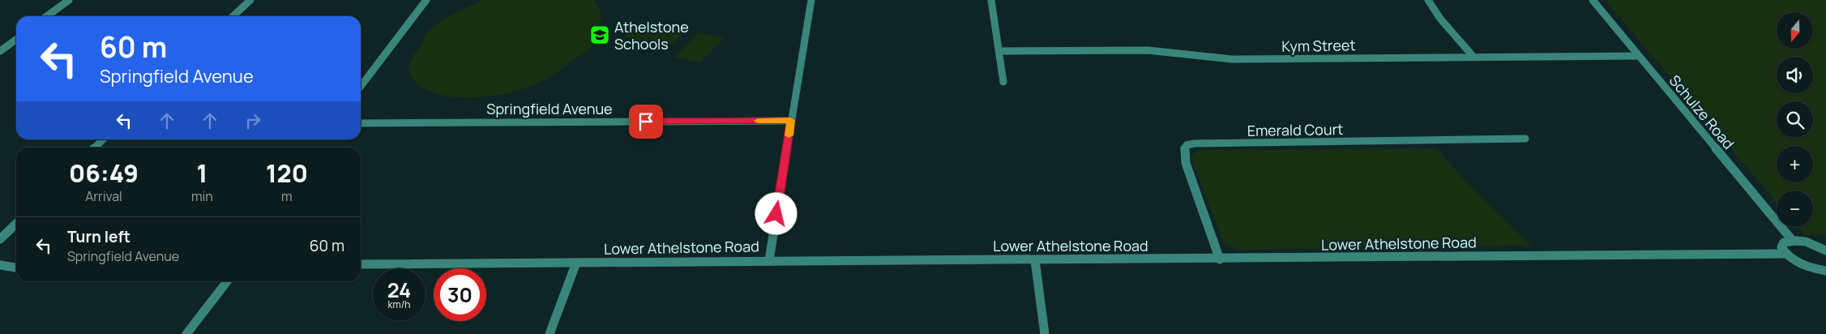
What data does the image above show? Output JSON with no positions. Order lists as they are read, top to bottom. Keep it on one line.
{"streets":{"street":["Kym Street","Springfield Avenue","Schulze Road","Emerald Court","Lower Athelstone Road"]},"crossings":[["Kym Street","Schulze Road"],["Emerald Court","Lower Athelstone Road"]],"places":{"school or university":["Athelstone Schools"]},"north":"bottom","page":{"map_buttons":["+","−"],"turn":["60 m","Springfield Avenue"],"eta":["06:49","Arrival","1","min","120","m"],"list":[{"name":"Turn left","note":"Springfield Avenue","value":"60 m"}],"speed":"24 km/h","limit":"30"}}
